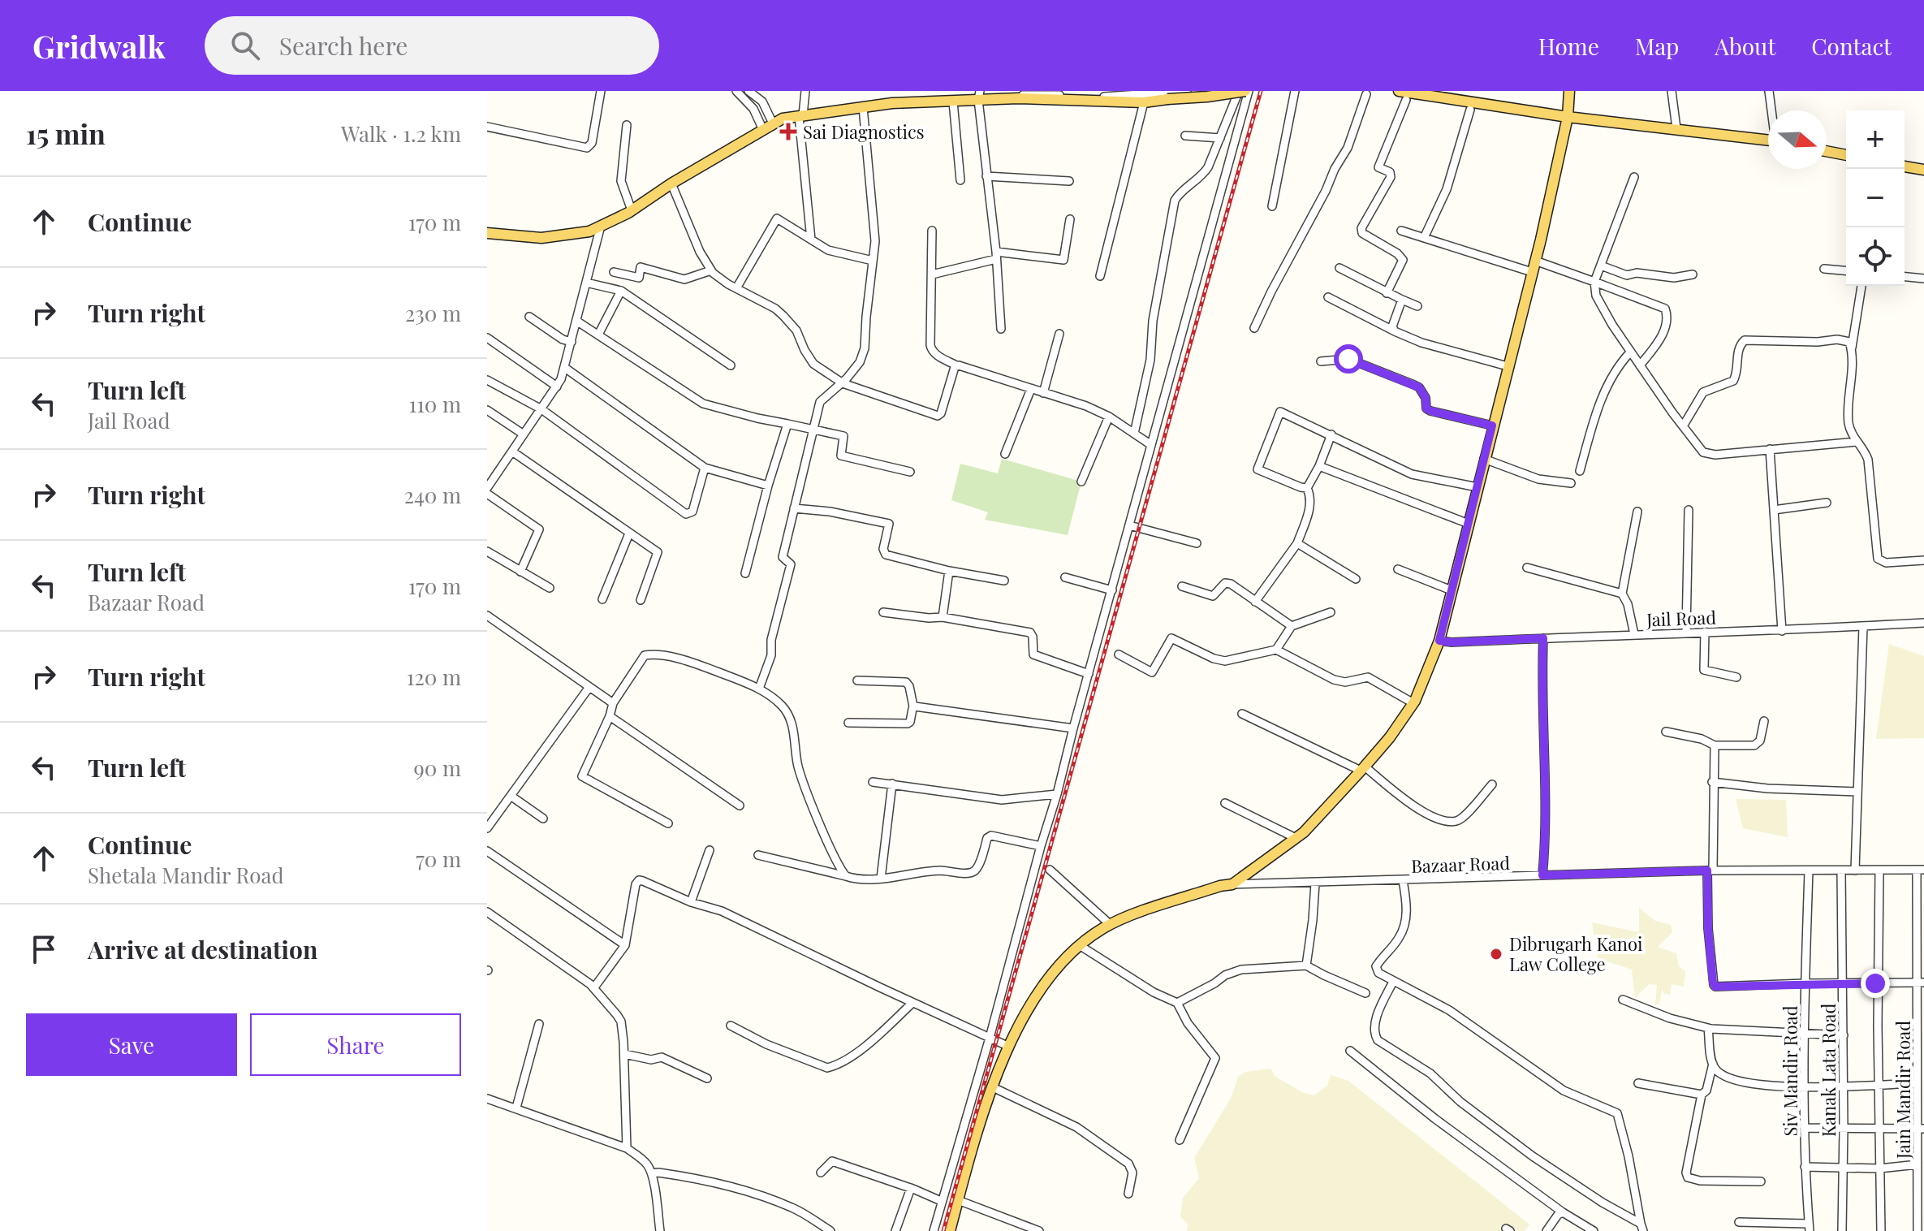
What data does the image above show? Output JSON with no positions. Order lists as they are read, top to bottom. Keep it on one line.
{"streets":{"street":["Jail Road","Bazaar Road","Kanak Lata Road","Siv Mandir Road","Jain Mandir Road"]},"crossings":[["Bazaar Road","Kanak Lata Road"],["Bazaar Road","Siv Mandir Road"],["Bazaar Road","Jain Mandir Road"]],"places":{"health":["Sai Diagnostics"],"other":["Dibrugarh Kanoi Law College"]},"north":"right","page":{"header":"Gridwalk","search":"Search here","nav":["Home","Map","About","Contact"],"heading":["15 min","Walk · 1.2 km"],"map_buttons":["+","−"],"list":[["Continue","170 m"],["Turn right","230 m"],["Turn left","Jail Road","110 m"],["Turn right","240 m"],["Turn left","Bazaar Road","170 m"],["Turn right","120 m"],["Turn left","90 m"],["Continue","Shetala Mandir Road","70 m"],"Arrive at destination"],"buttons":["Save","Share"]}}
